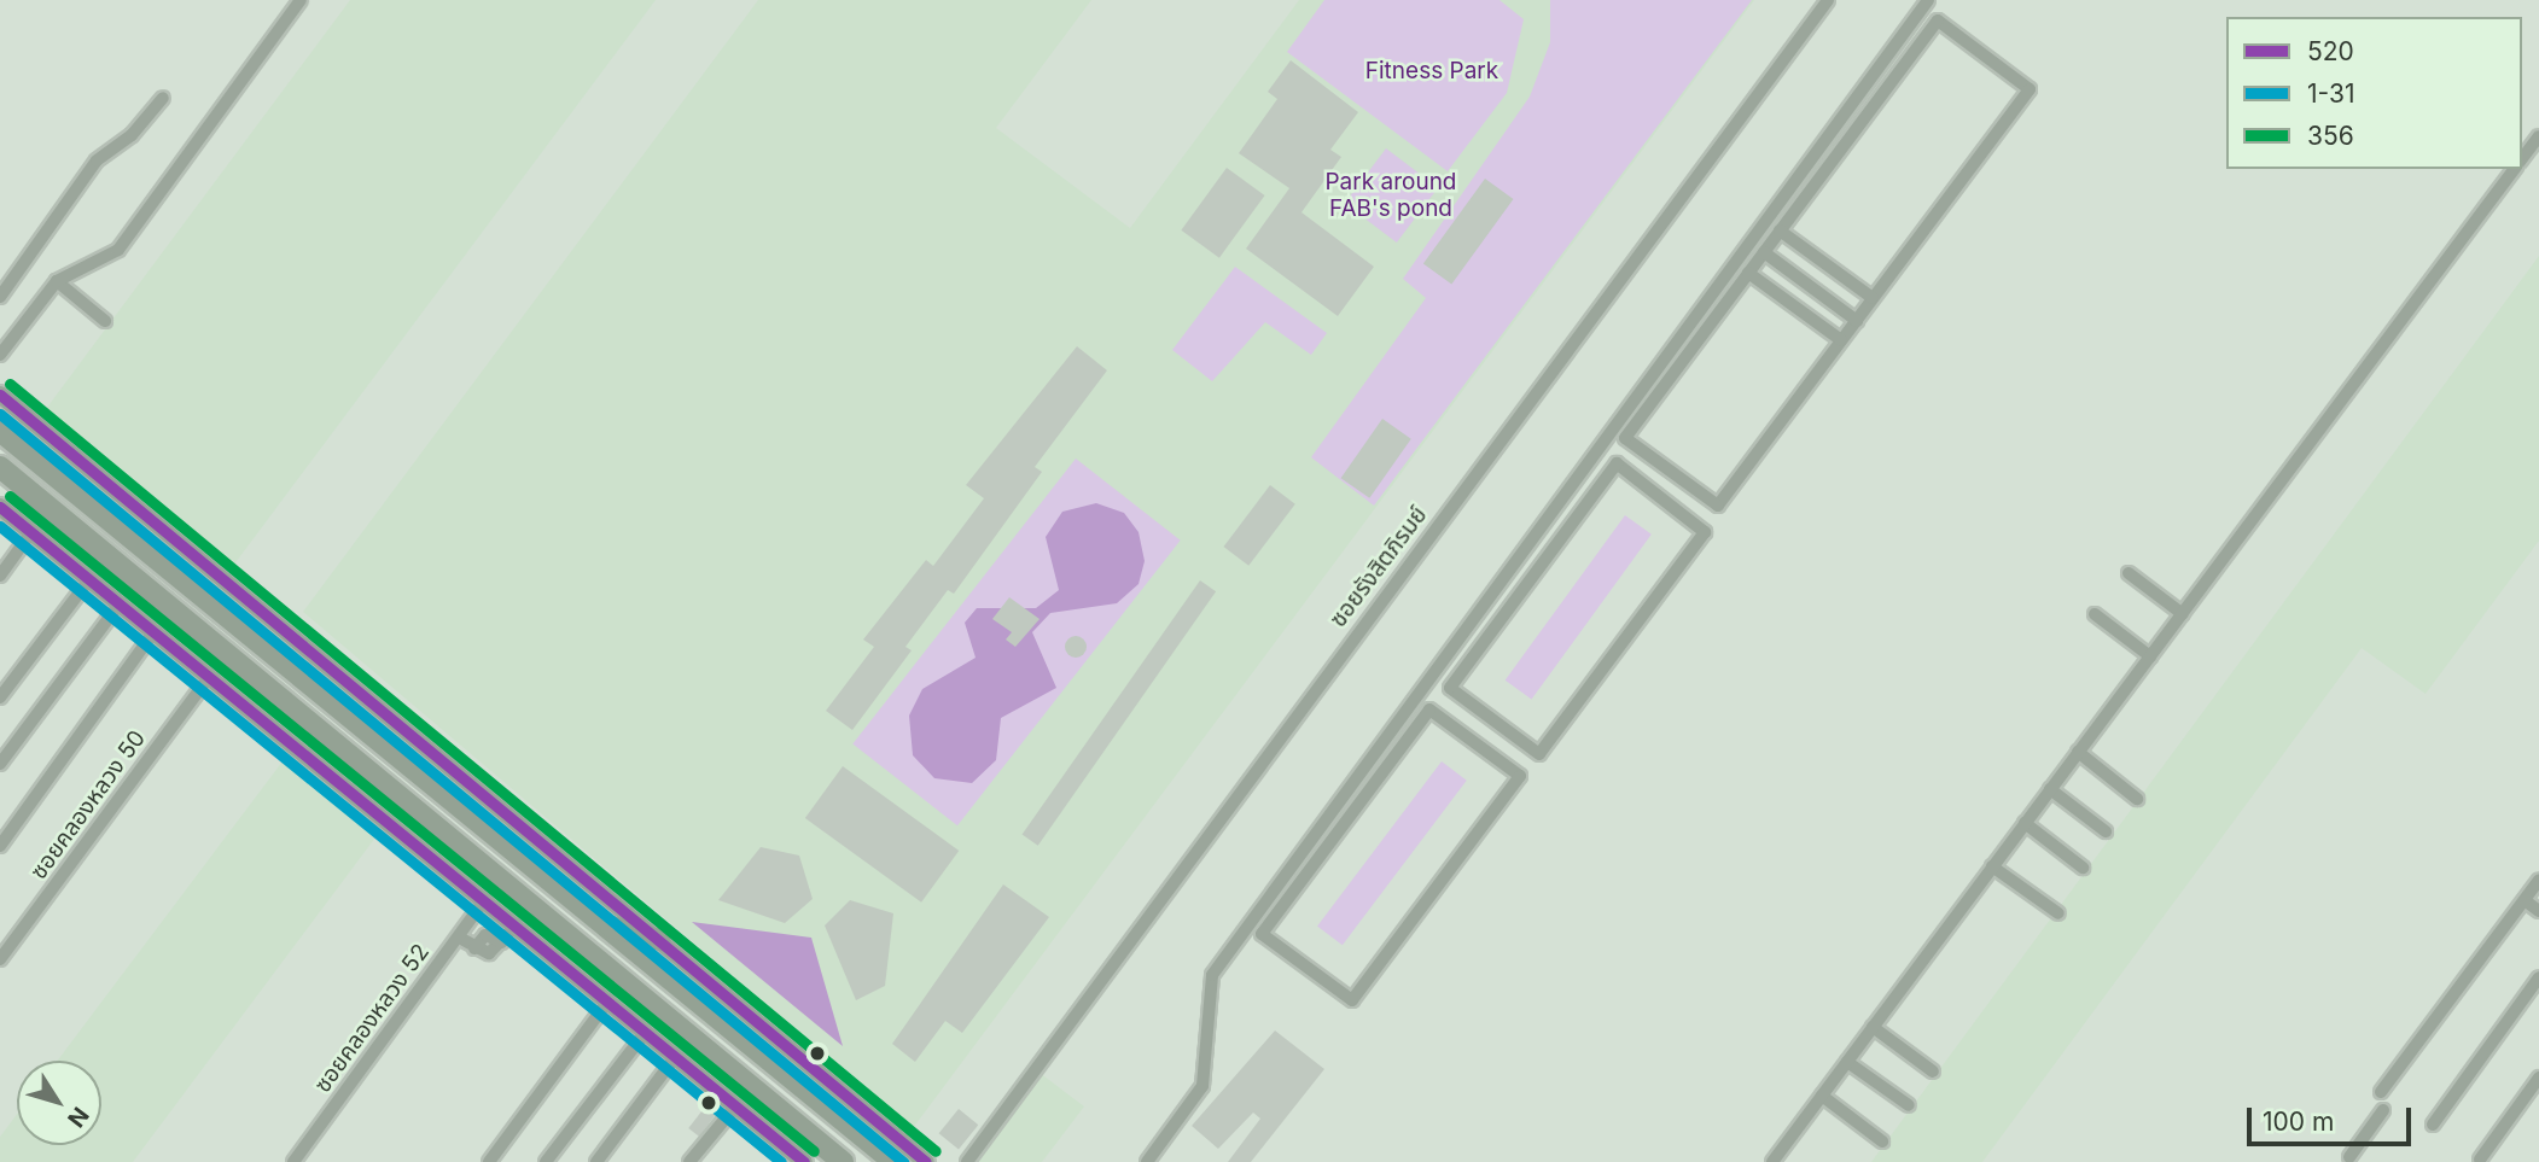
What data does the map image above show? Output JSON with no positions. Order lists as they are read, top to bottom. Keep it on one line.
{"streets":{"street":["ซอยรังสิตภิรมย์","ซอยคลองหลวง 50","ซอยคลองหลวง 52"]},"parks":["Fitness Park","Park around FAB's pond"],"lines":["transit line 356","transit line 520","transit line 1-31"],"legend":["520","1-31","356"],"scale_bar":"100 m","north":"bottom right"}
